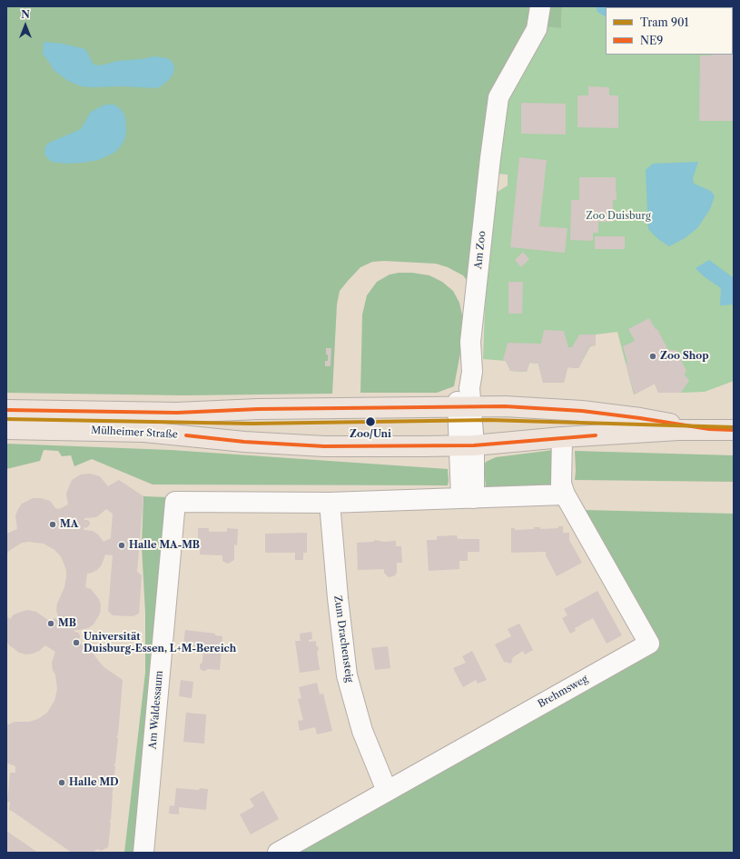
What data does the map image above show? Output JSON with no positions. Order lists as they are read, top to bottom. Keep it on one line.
{"streets":{"main road":["Mülheimer Straße"],"street":["Am Zoo","Zum Drachensteig","Brehmsweg","Am Waldessaum"]},"crossings":[["Am Zoo","Mülheimer Straße"],["Mülheimer Straße","Brehmsweg"],["Zum Drachensteig","Brehmsweg"],["Zum Drachensteig","Am Waldessaum"]],"parks":["Zoo Duisburg"],"places":["Zoo Shop","Zoo/Uni","MA","Halle MA-MB","MB","Universität Duisburg-Essen, L+M-Bereich","Halle MD"],"lines":["transit line NE9","tram line 901"],"legend":["Tram 901","NE9"],"north":"top"}
